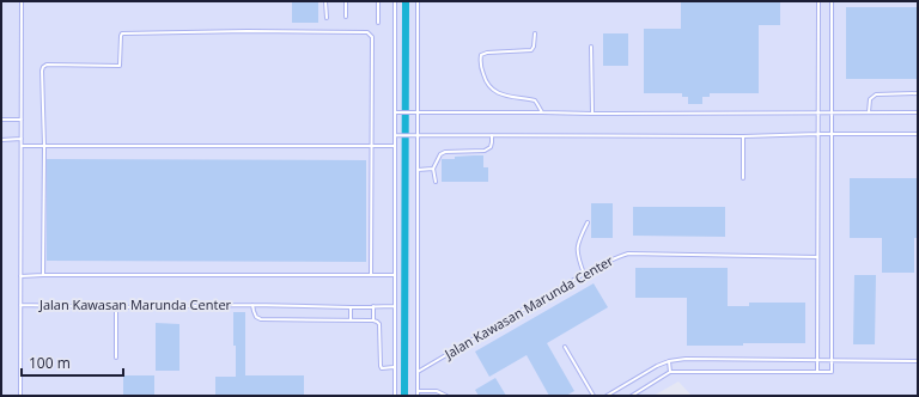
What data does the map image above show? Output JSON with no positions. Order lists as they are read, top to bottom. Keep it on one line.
{"streets":{"lane":["Jalan Kawasan Marunda Center"]},"scale_bar":"100 m"}
